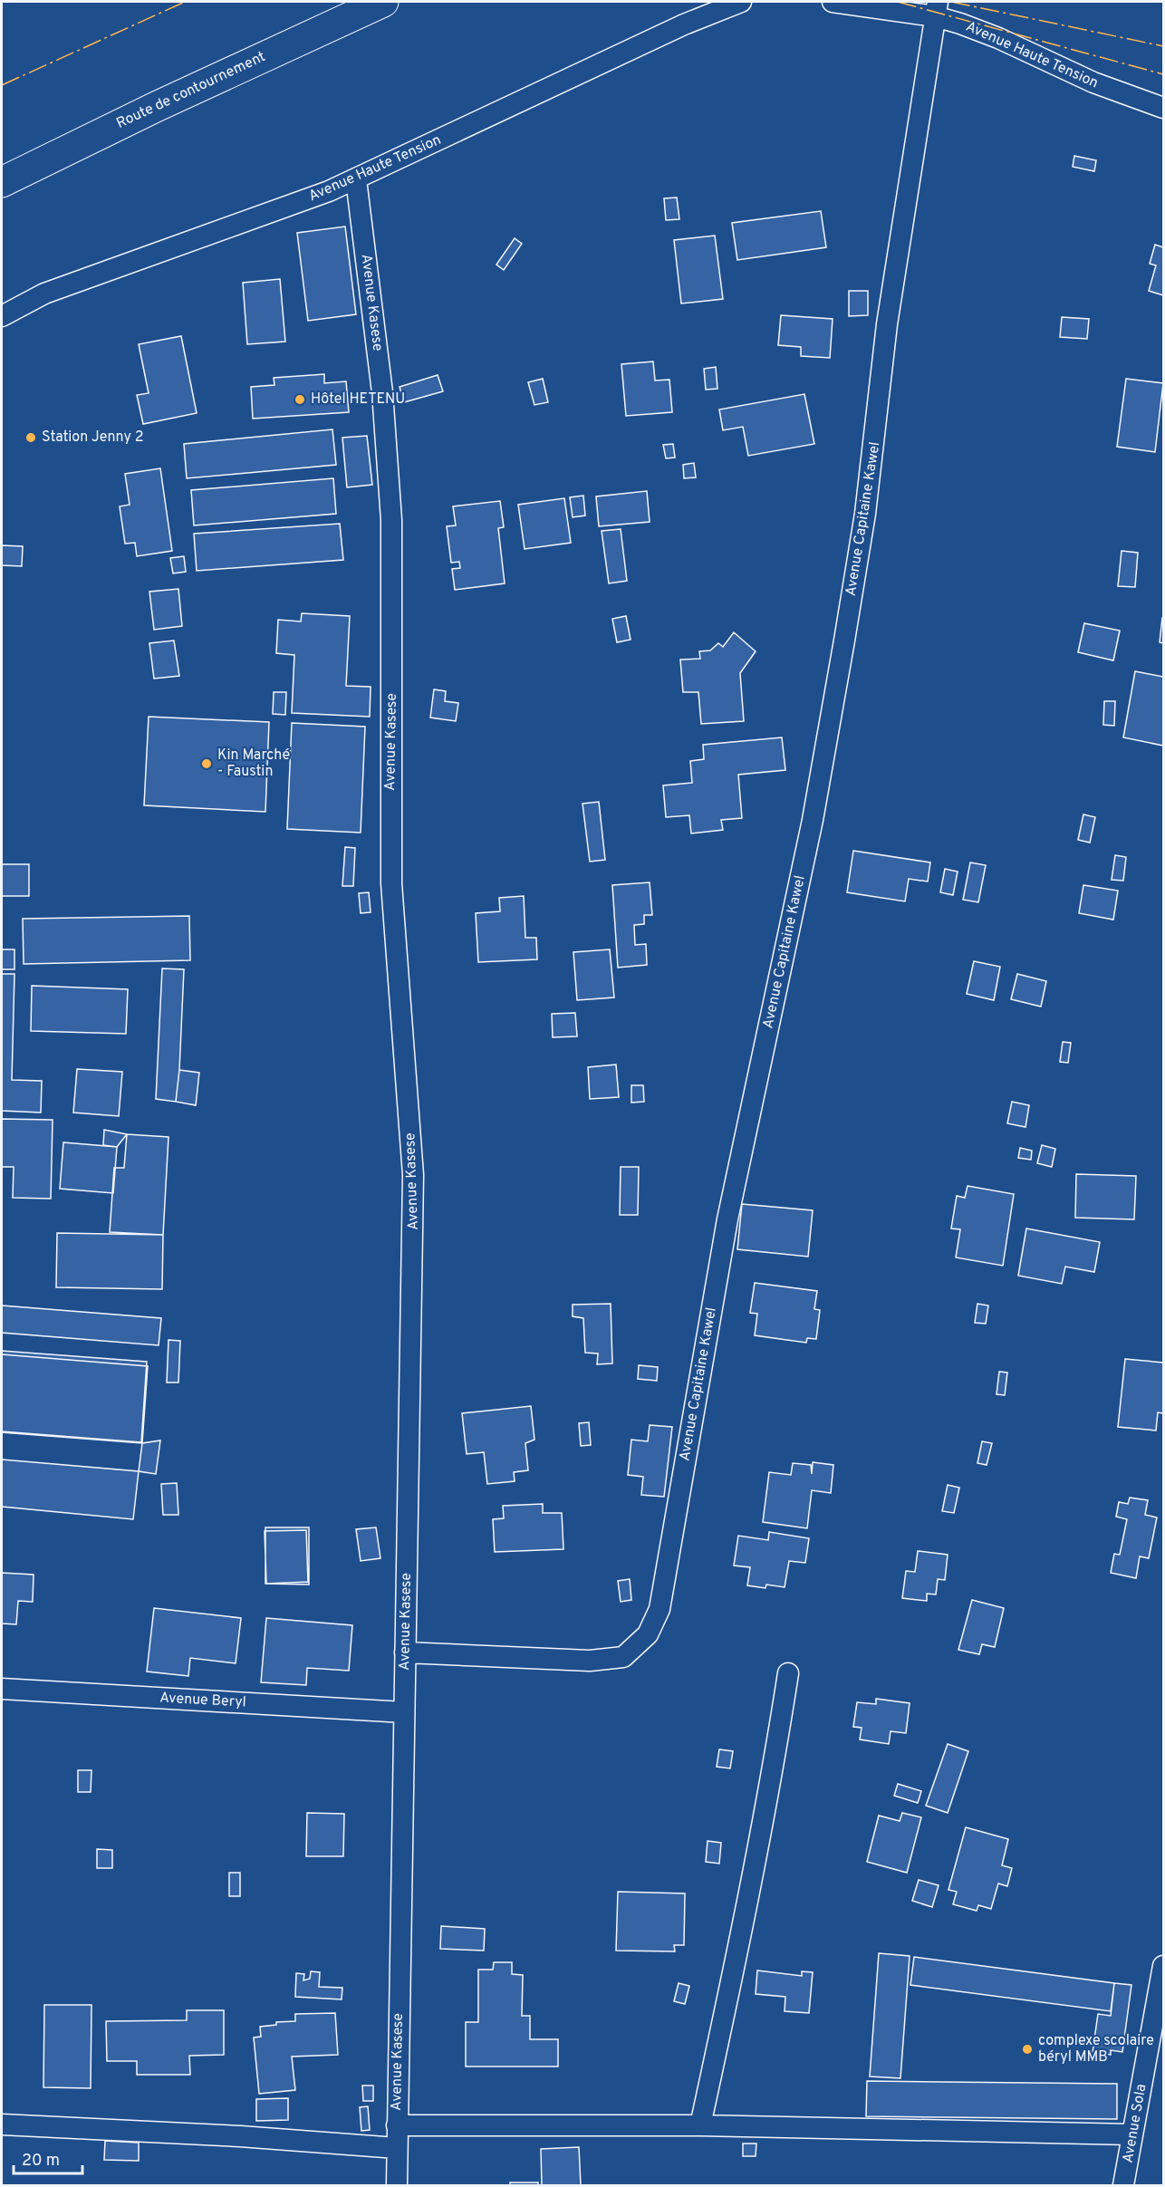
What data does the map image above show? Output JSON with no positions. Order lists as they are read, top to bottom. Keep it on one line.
{"streets":{"street":["Avenue Haute Tension","Route de contournement","Avenue Kasese","Avenue Capitaine Kawel","Avenue Beryl","Avenue Sola"]},"crossings":[["Avenue Haute Tension","Avenue Kasese"],["Avenue Haute Tension","Avenue Capitaine Kawel"],["Avenue Kasese","Avenue Capitaine Kawel"],["Avenue Kasese","Avenue Beryl"]],"places":["Hôtel HETENU","Station Jenny 2","Kin Marché - Faustin","complexe scolaire béryl MMB"],"scale_bar":"20 m"}
